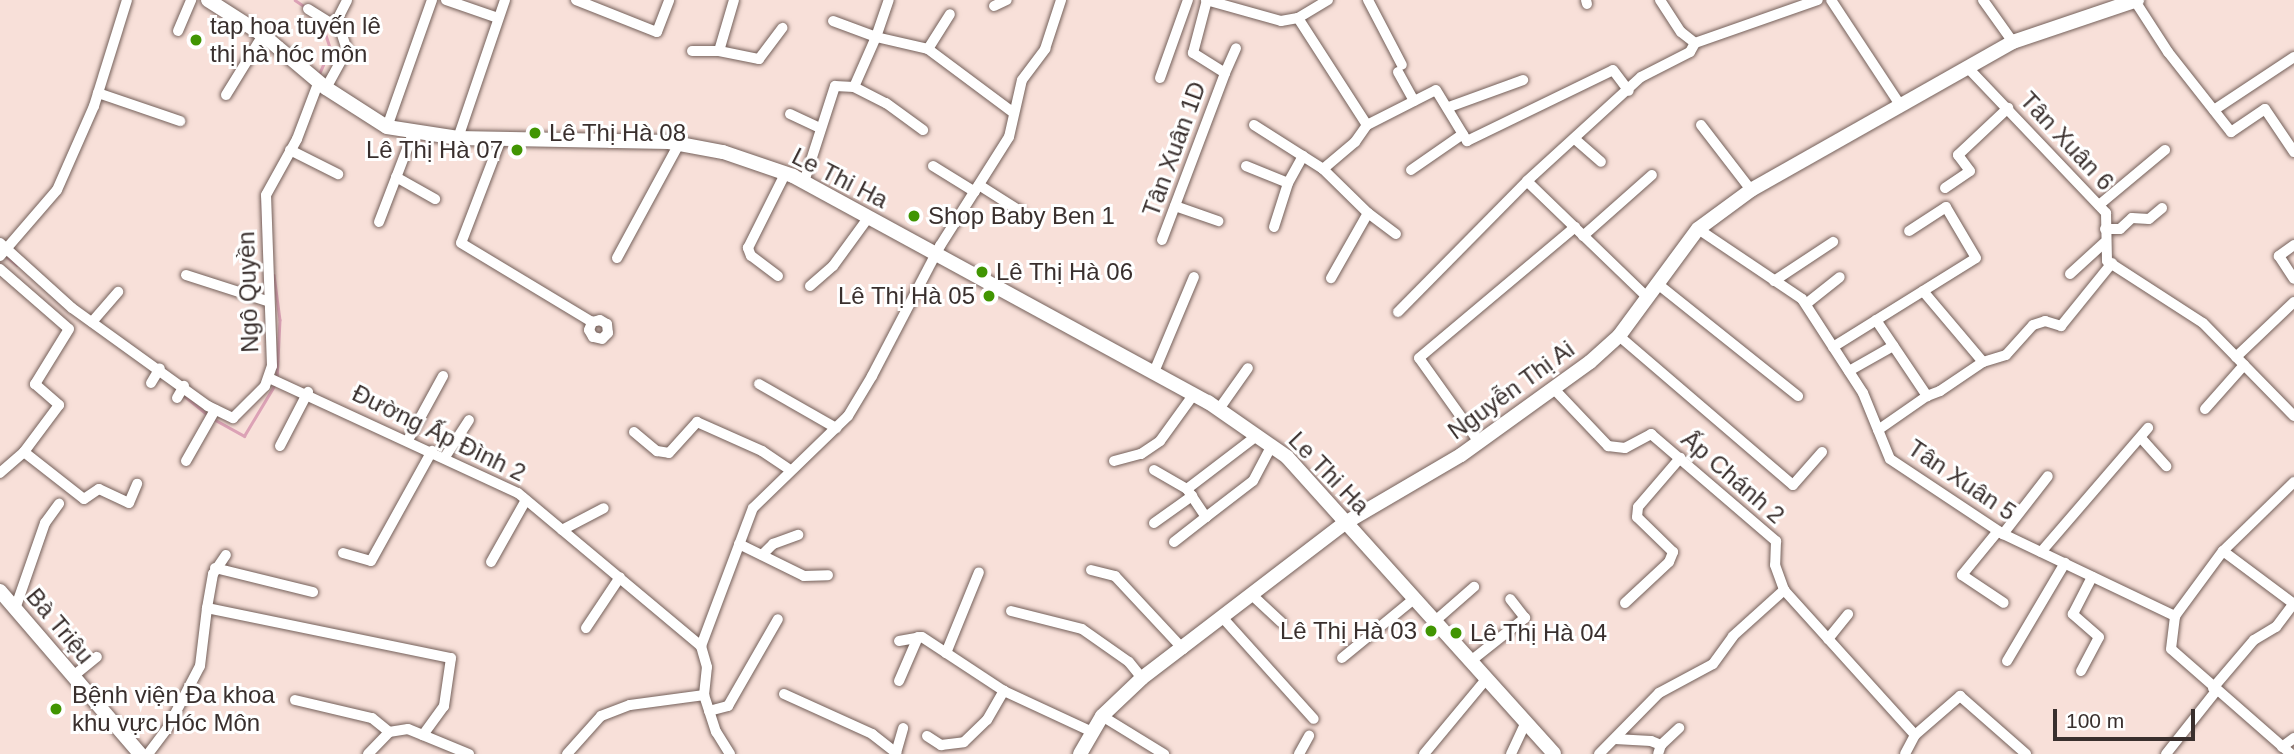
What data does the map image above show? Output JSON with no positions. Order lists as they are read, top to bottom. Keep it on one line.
{"streets":{"street":["Tân Xuân 6","Tân Xuân 1D","Le Thi Ha","Ngô Quyền","Nguyễn Thị Ai","Đường Ấp Đình 2","Ấp Chánh 2","Tân Xuân 5","Bà Triệu"]},"crossings":[["Tân Xuân 6","Nguyễn Thị Ai"],["Le Thi Ha","Ngô Quyền"],["Le Thi Ha","Nguyễn Thị Ai"],["Ngô Quyền","Đường Ấp Đình 2"],["Nguyễn Thị Ai","Ấp Chánh 2"],["Nguyễn Thị Ai","Tân Xuân 5"]],"places":["tap hoa tuyến lê thị hà hóc môn","Lê Thị Hà 08","Lê Thị Hà 07","Shop Baby Ben 1","Lê Thị Hà 06","Lê Thị Hà 05","Lê Thị Hà 03","Lê Thị Hà 04","Bệnh viện Đa khoa khu vực Hóc Môn"],"scale_bar":"100 m"}
